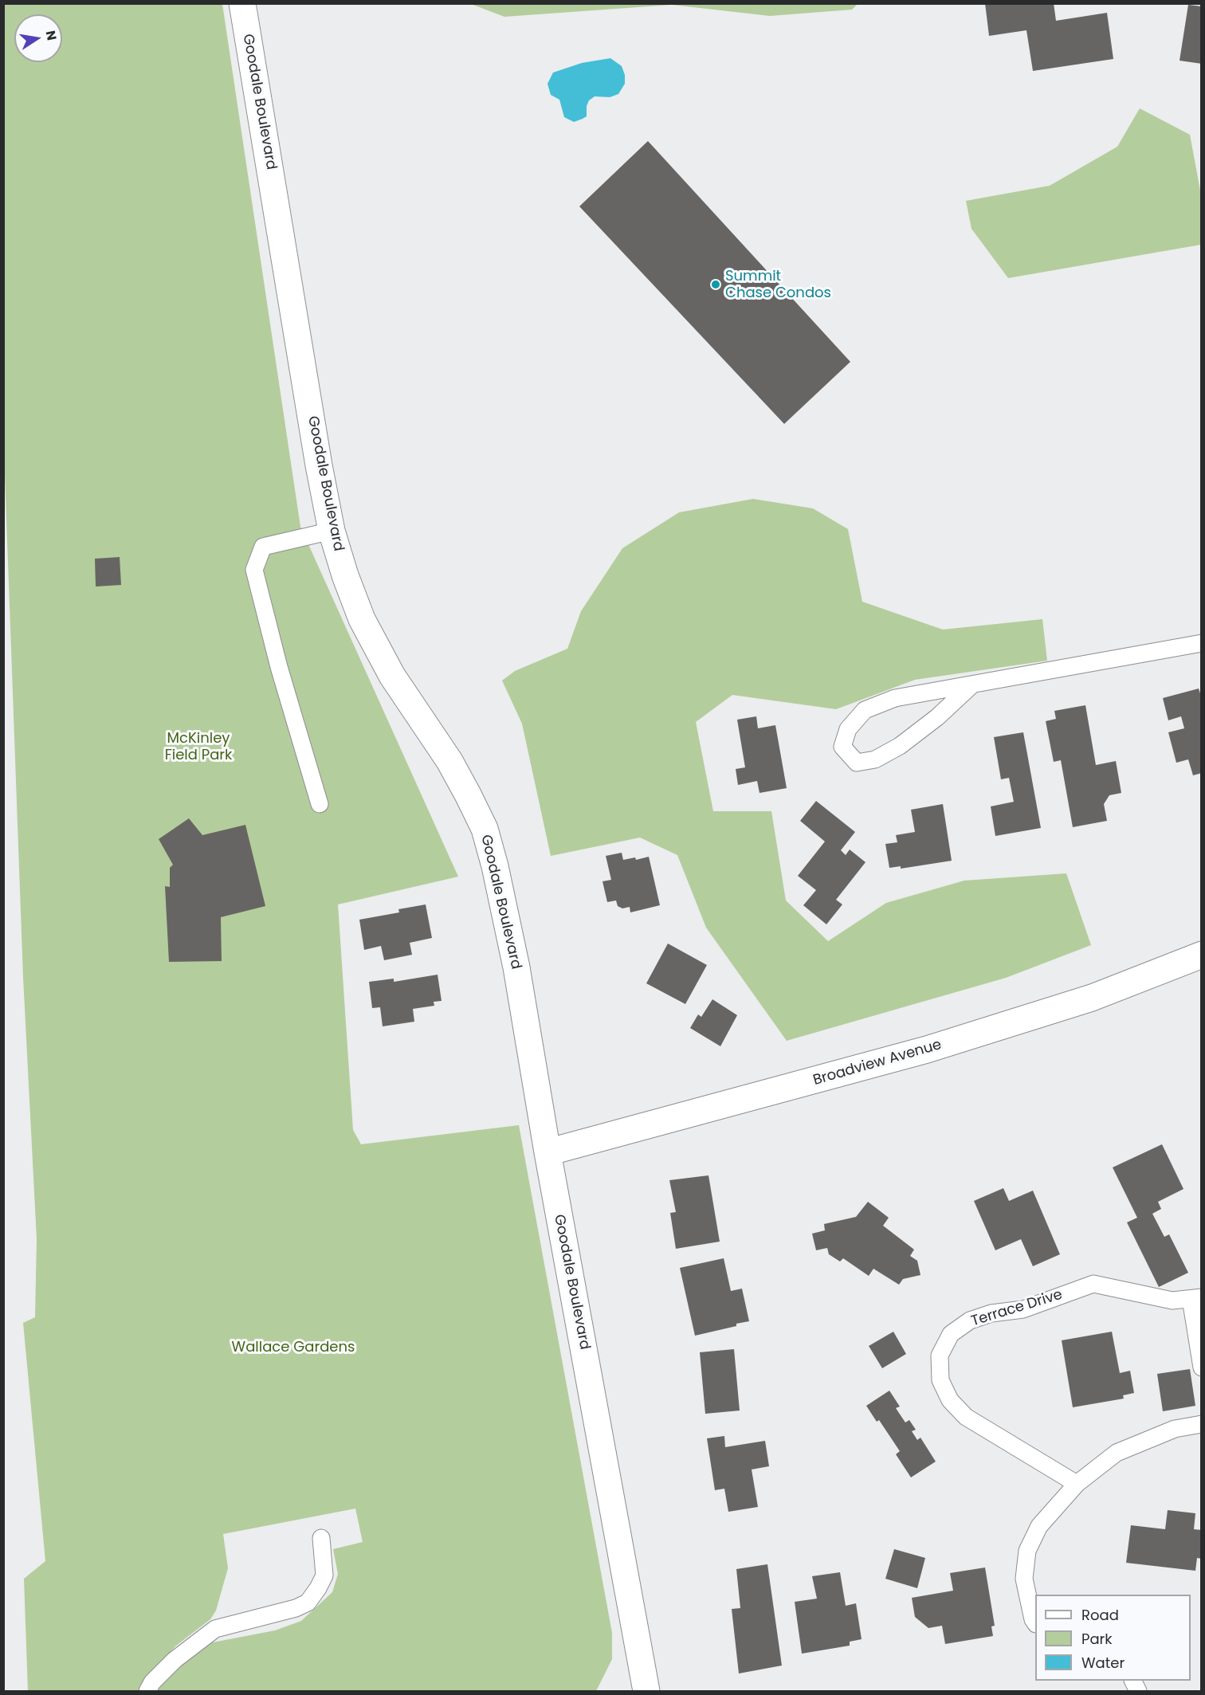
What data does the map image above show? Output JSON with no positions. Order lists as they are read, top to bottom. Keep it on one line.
{"streets":{"street":["Goodale Boulevard","Broadview Avenue"],"lane":["Terrace Drive"]},"crossings":[["Goodale Boulevard","Broadview Avenue"]],"parks":["McKinley Field Park","Wallace Gardens"],"places":["Summit Chase Condos"],"legend":["Road","Park","Water"],"north":"right"}
